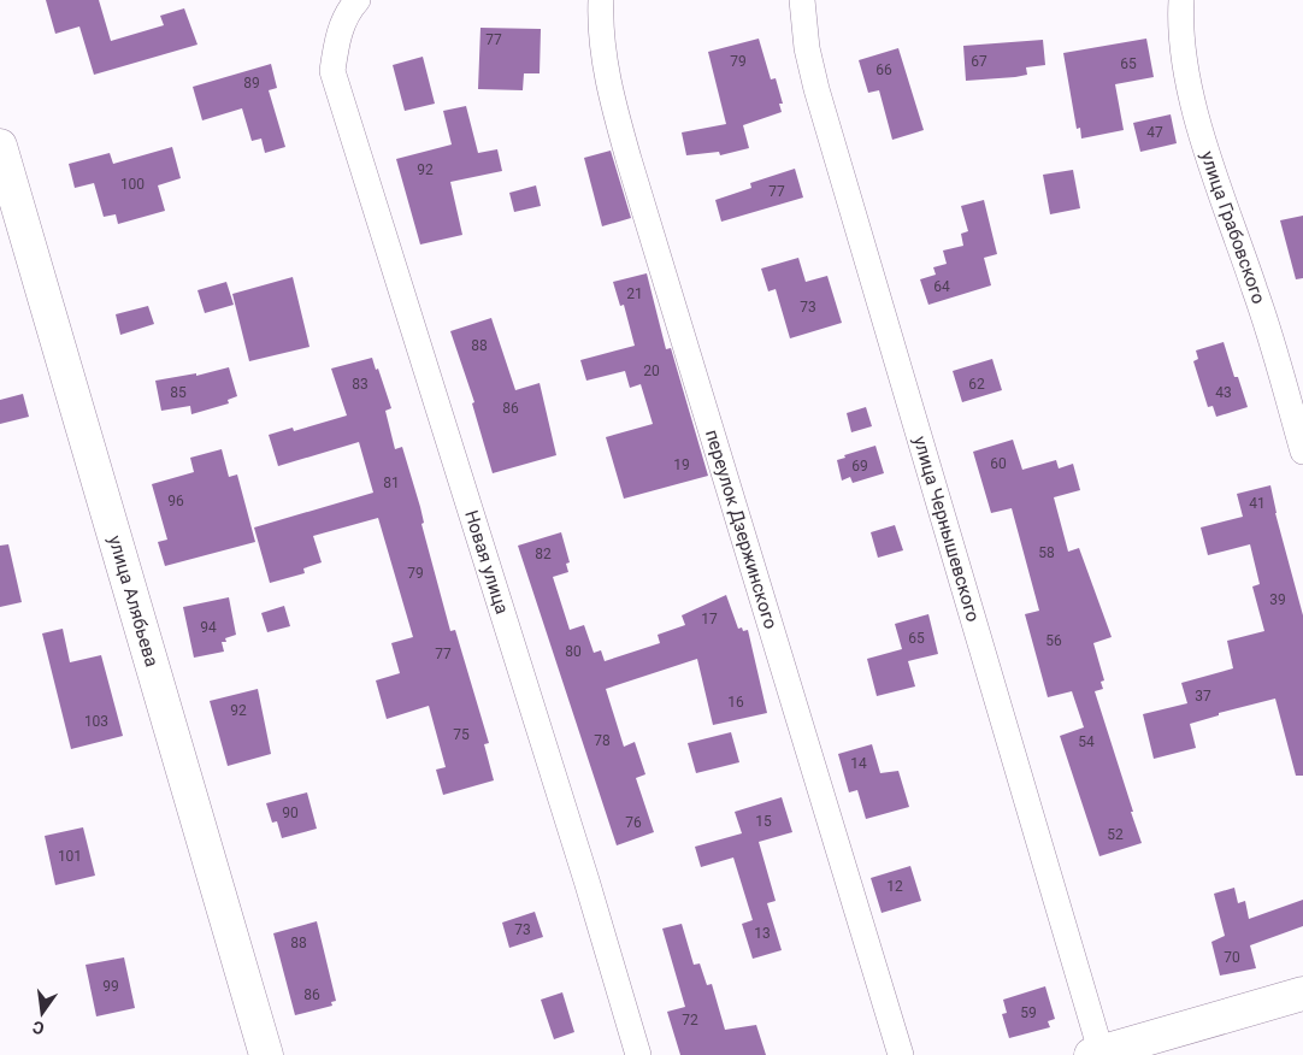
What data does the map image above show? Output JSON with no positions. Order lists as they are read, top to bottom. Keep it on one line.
{"streets":{"main road":["улица Алябьева"],"street":["улица Грабовского","улица Чернышевского","переулок Дзержинского","Новая улица"]},"house_numbers":["77","79","67","65","66","89","47","92","100","77","64","21","73","88","20","83","62","85","43","86","60","19","69","81","96","41","58","82","79","39","17","94","65","56","80","77","37","16","92","103","75","78","54","14","90","15","76","52","101","12","73","13","88","70","99","86","59","72"],"north":"bottom"}
